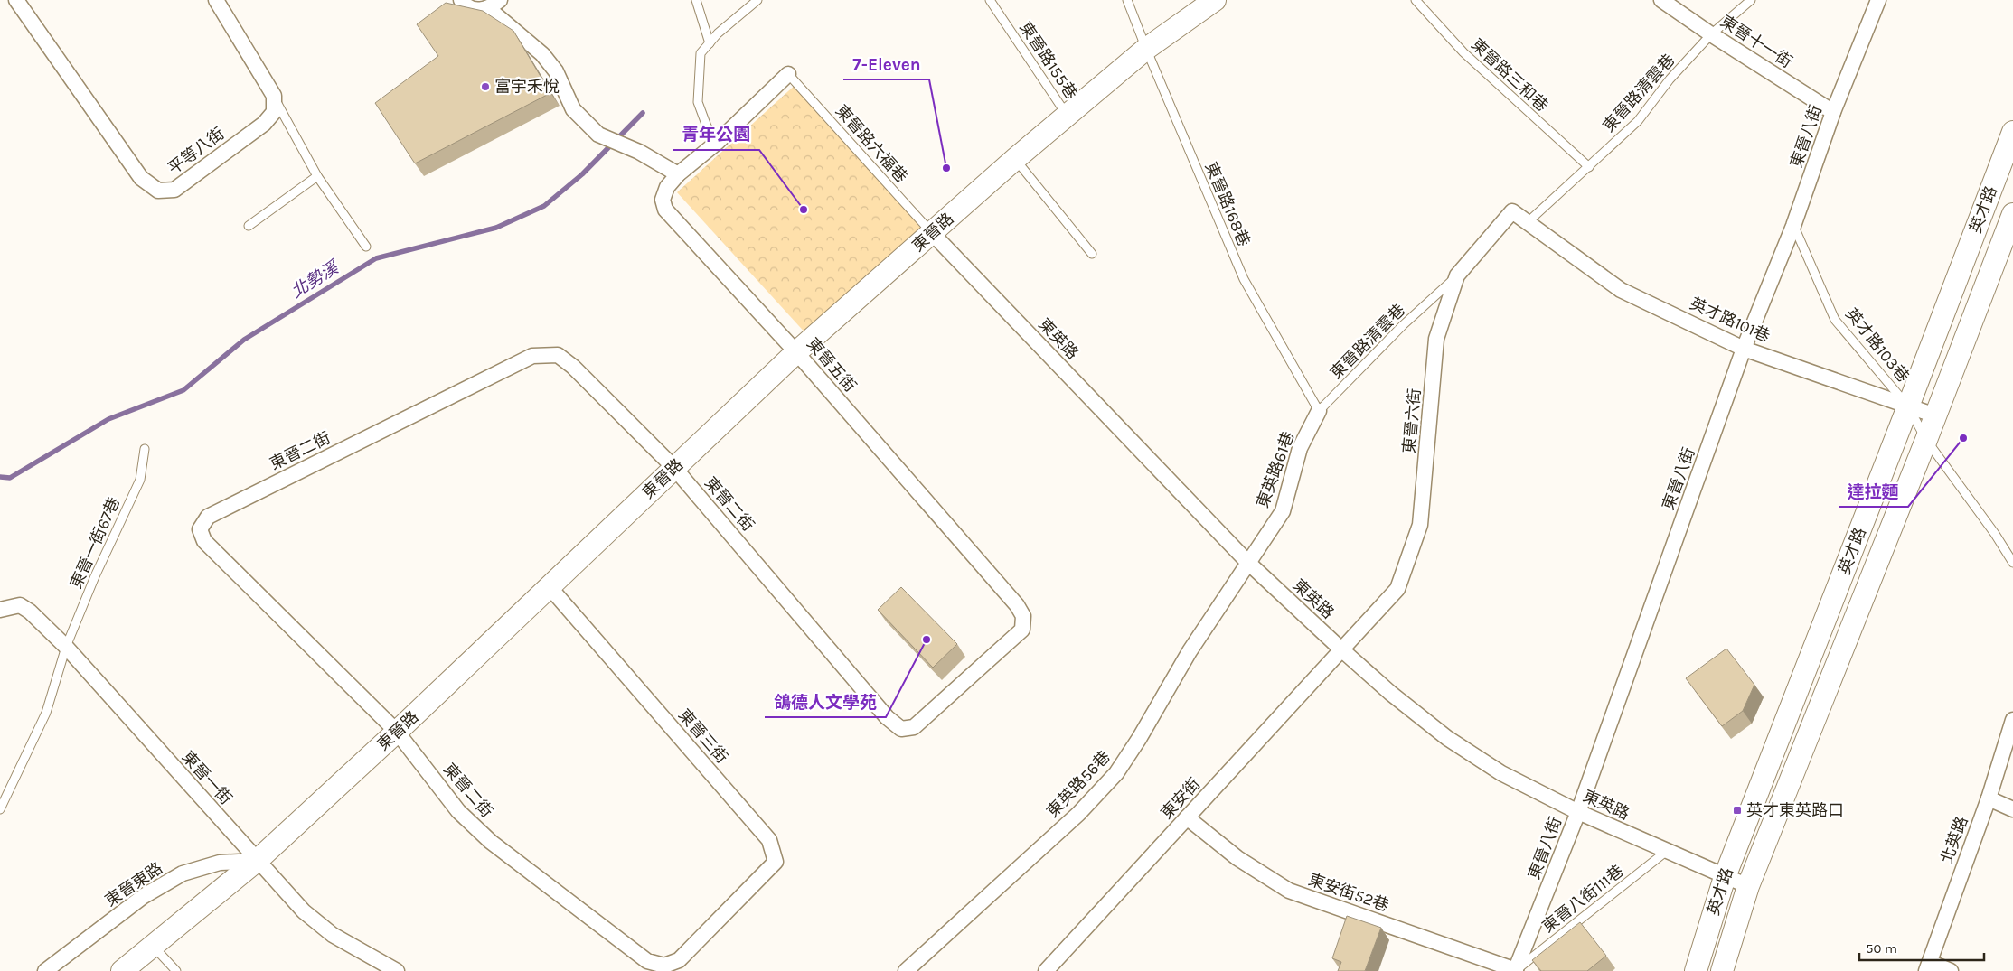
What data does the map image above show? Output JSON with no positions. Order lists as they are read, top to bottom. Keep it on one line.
{"streets":{"street":["東晉十一街","東晉八街","平等八街","英才路","東晉路","英才路101巷","東英路","東晉五街","東晉六街","東晉二街","東英路61巷","東晉三街","東晉一街","東英路56巷","東安街","北英路","東晉東路","東安街52巷"],"lane":["東晉路155巷","東晉路三和巷","東晉路清雲巷","東晉路六福巷","東晉路168巷","英才路103巷","東晉一街67巷","東晉八街111巷"]},"crossings":[["東晉十一街","東晉路清雲巷"],["東晉十一街","東晉八街"],["東晉路155巷","東晉路"],["東晉路三和巷","東晉路清雲巷"],["東晉路清雲巷","東晉路168巷"],["東晉路清雲巷","英才路101巷"],["東晉路清雲巷","東晉六街"],["東晉路清雲巷","東英路61巷"],["東晉八街","英才路101巷"],["東晉八街","東英路"],["東晉八街","英才路103巷"],["東晉八街","東安街52巷"],["東晉八街","東晉八街111巷"],["東晉路六福巷","東晉路"],["東晉路六福巷","東英路"],["東晉路六福巷","東晉五街"],["東晉路168巷","東晉路"],["東晉路168巷","東英路61巷"],["英才路","英才路101巷"],["英才路","東英路"],["英才路","英才路103巷"],["東晉路","東英路"],["東晉路","東晉五街"],["東晉路","東晉二街"],["東晉路","東晉三街"],["東晉路","東晉一街"],["東晉路","東晉東路"],["英才路101巷","英才路103巷"],["英才路101巷","東晉六街"],["東英路","東晉六街"],["東英路","東英路61巷"],["東英路","東英路56巷"],["東英路","東安街"],["東英路","東晉八街111巷"],["東晉五街","東晉二街"],["東晉六街","東安街"],["東晉二街","東晉三街"],["東英路61巷","東英路56巷"],["東晉一街67巷","東晉一街"],["東晉一街","東晉東路"],["東安街","東安街52巷"],["東安街52巷","東晉八街111巷"]],"water":["北勢溪"],"places":{"other":["富宇禾悅","7-Eleven","青年公園","達拉麵","鴿德人文學苑"],"transit":["英才東英路口"]},"scale_bar":"50 m"}
